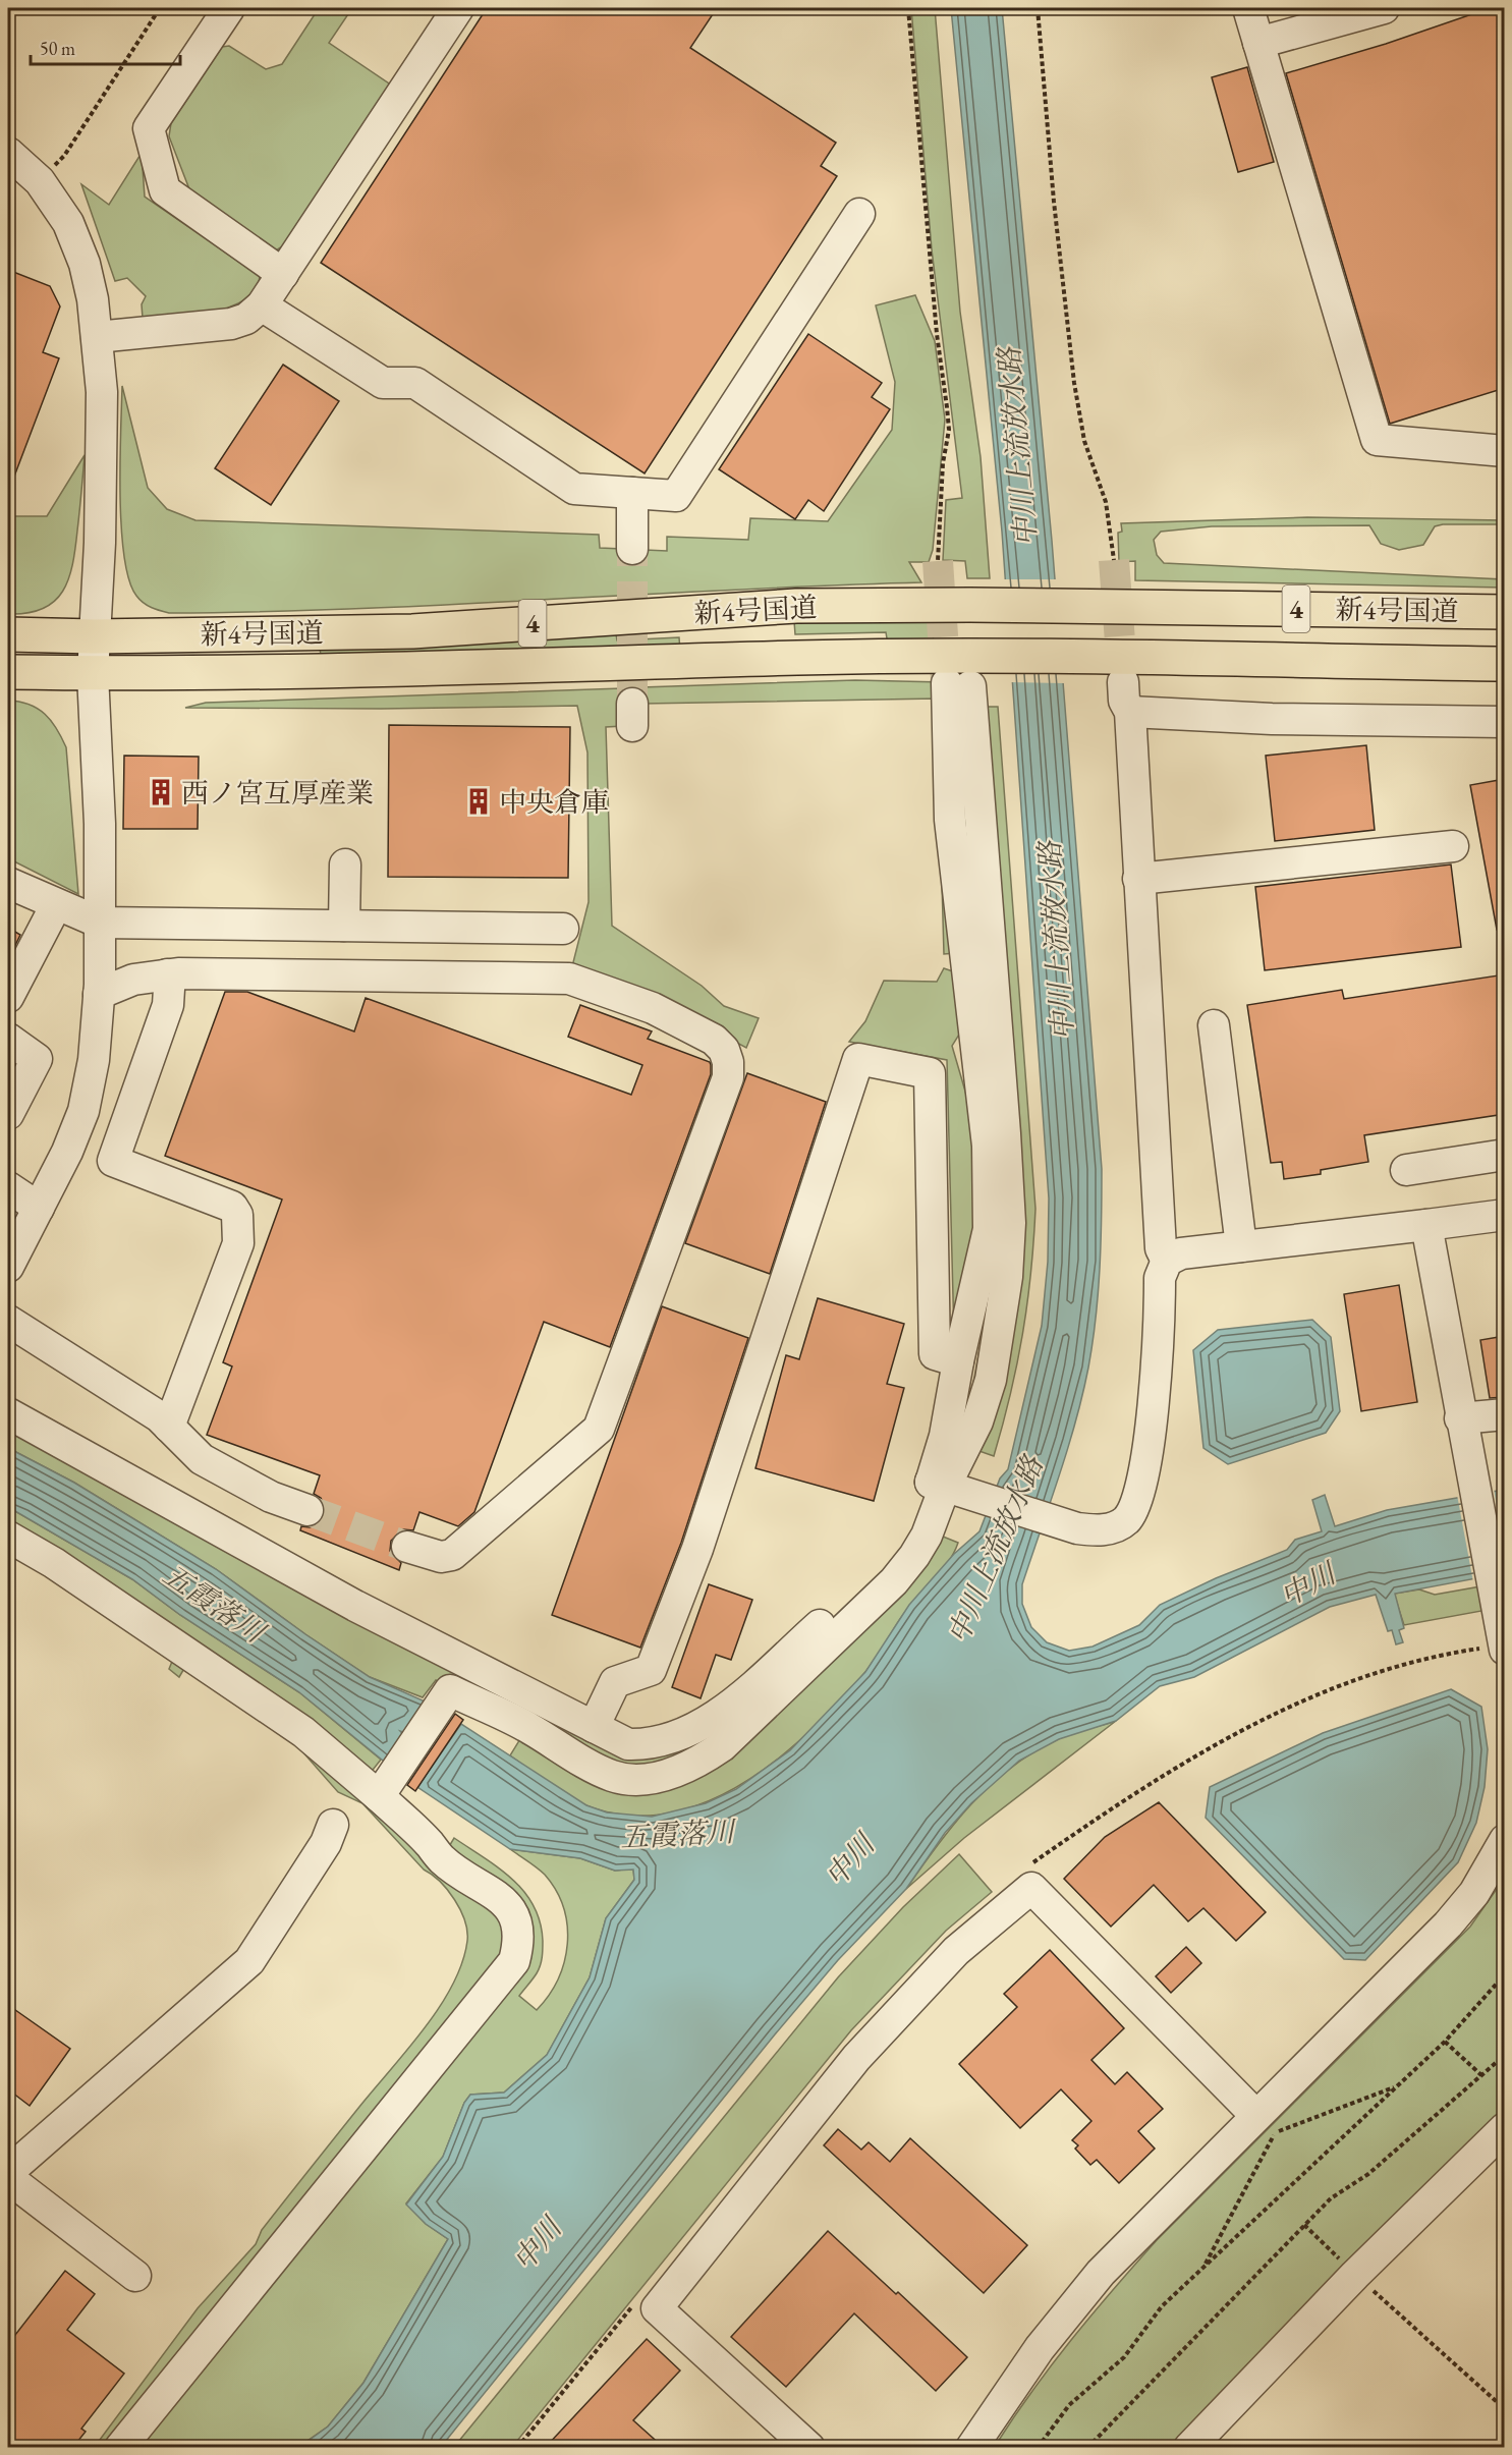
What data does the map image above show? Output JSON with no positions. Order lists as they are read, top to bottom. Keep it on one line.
{"streets":{"highway":["4","新4号国道"]},"water":["中川上流放水路","中川","五霞落川"],"places":{"building":["西ノ宮互厚産業","中央倉庫"]},"scale_bar":"50 m"}
